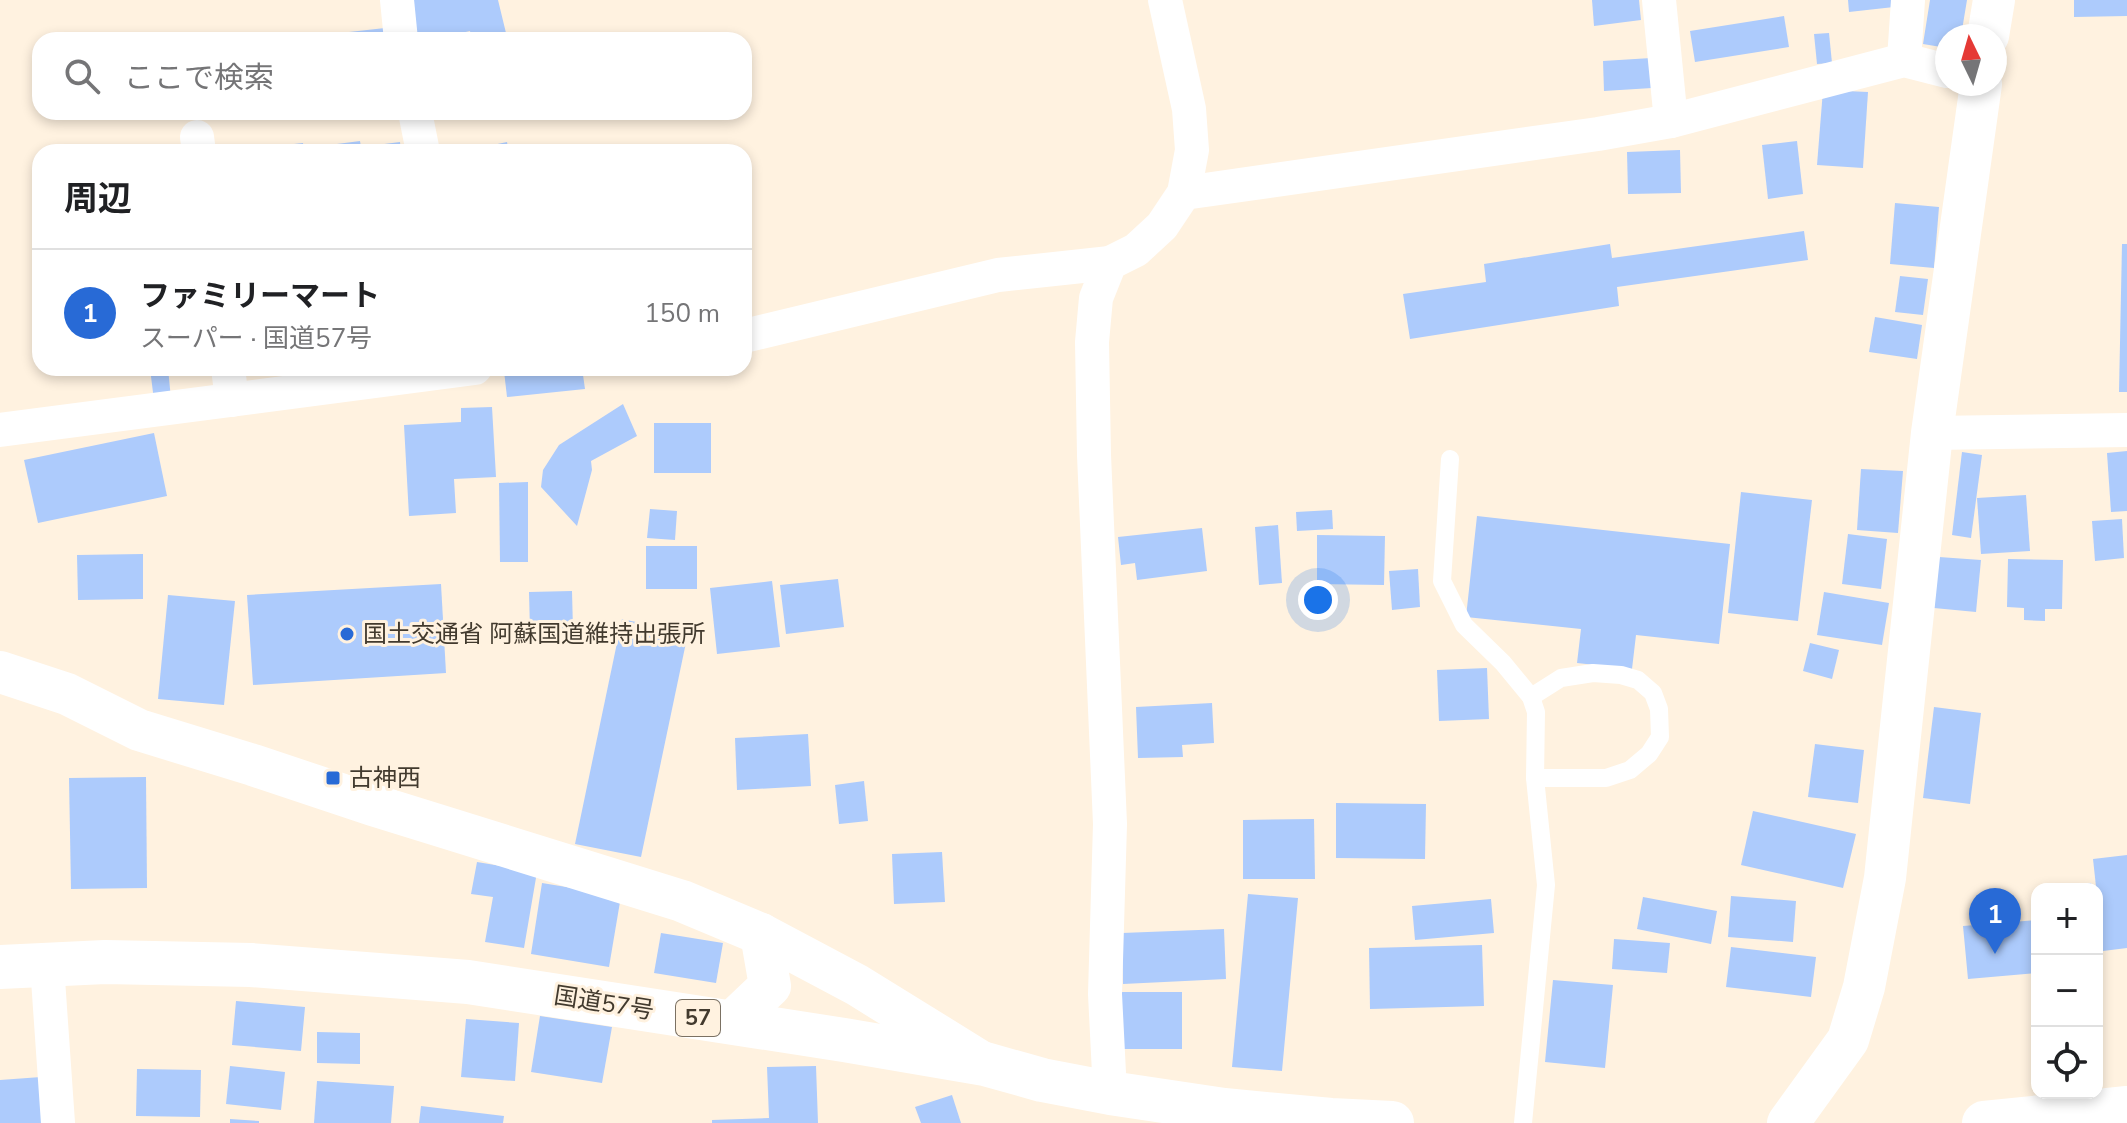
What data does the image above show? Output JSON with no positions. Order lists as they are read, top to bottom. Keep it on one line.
{"streets":{"highway":["国道57号","57"]},"places":{"other":["国土交通省 阿蘇国道維持出張所"],"transit":["古神西"]},"north":"top","page":{"search":"ここで検索","heading":"周辺","list":[{"mark":"1","name":"ファミリーマート","note":"スーパー · 国道57号","value":"150 m"}],"map_buttons":["+","−"],"pins":"1"}}
